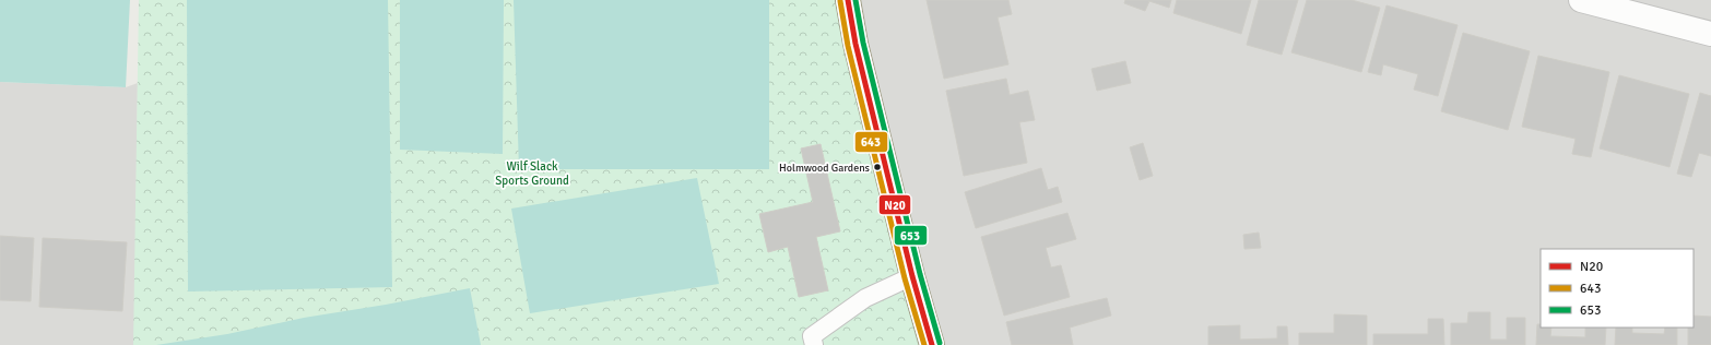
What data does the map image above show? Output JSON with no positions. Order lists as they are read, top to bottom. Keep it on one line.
{"parks":["Wilf Slack Sports Ground"],"places":["Holmwood Gardens"],"lines":["transit line N20","transit line 653","transit line 643"],"legend":["N20","643","653"]}
